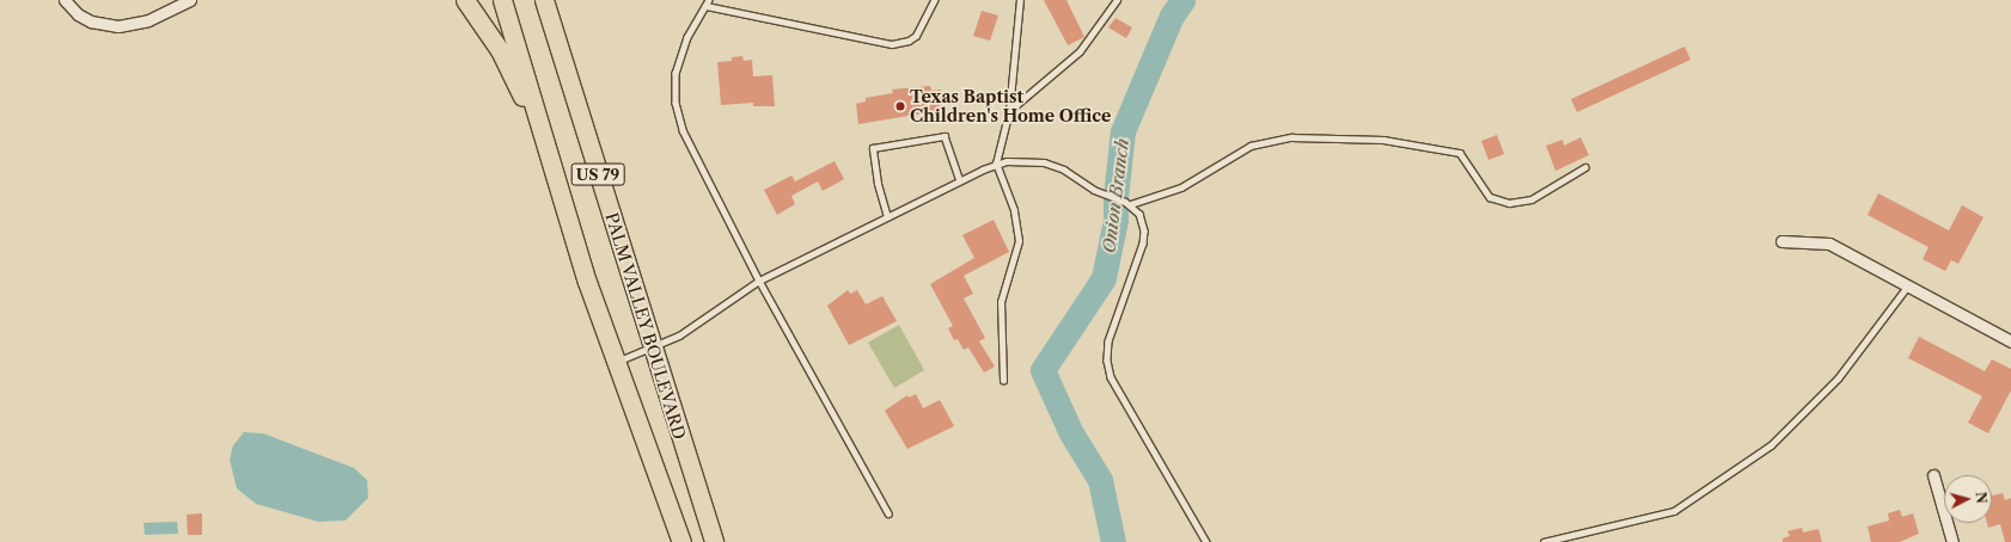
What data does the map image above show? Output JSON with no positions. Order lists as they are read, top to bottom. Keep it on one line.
{"streets":{"highway":["US 79","PALM VALLEY BOULEVARD"]},"crossings":[["US 79","PALM VALLEY BOULEVARD"]],"water":["Onion Branch"],"places":["Texas Baptist Children's Home Office"],"north":"right"}
